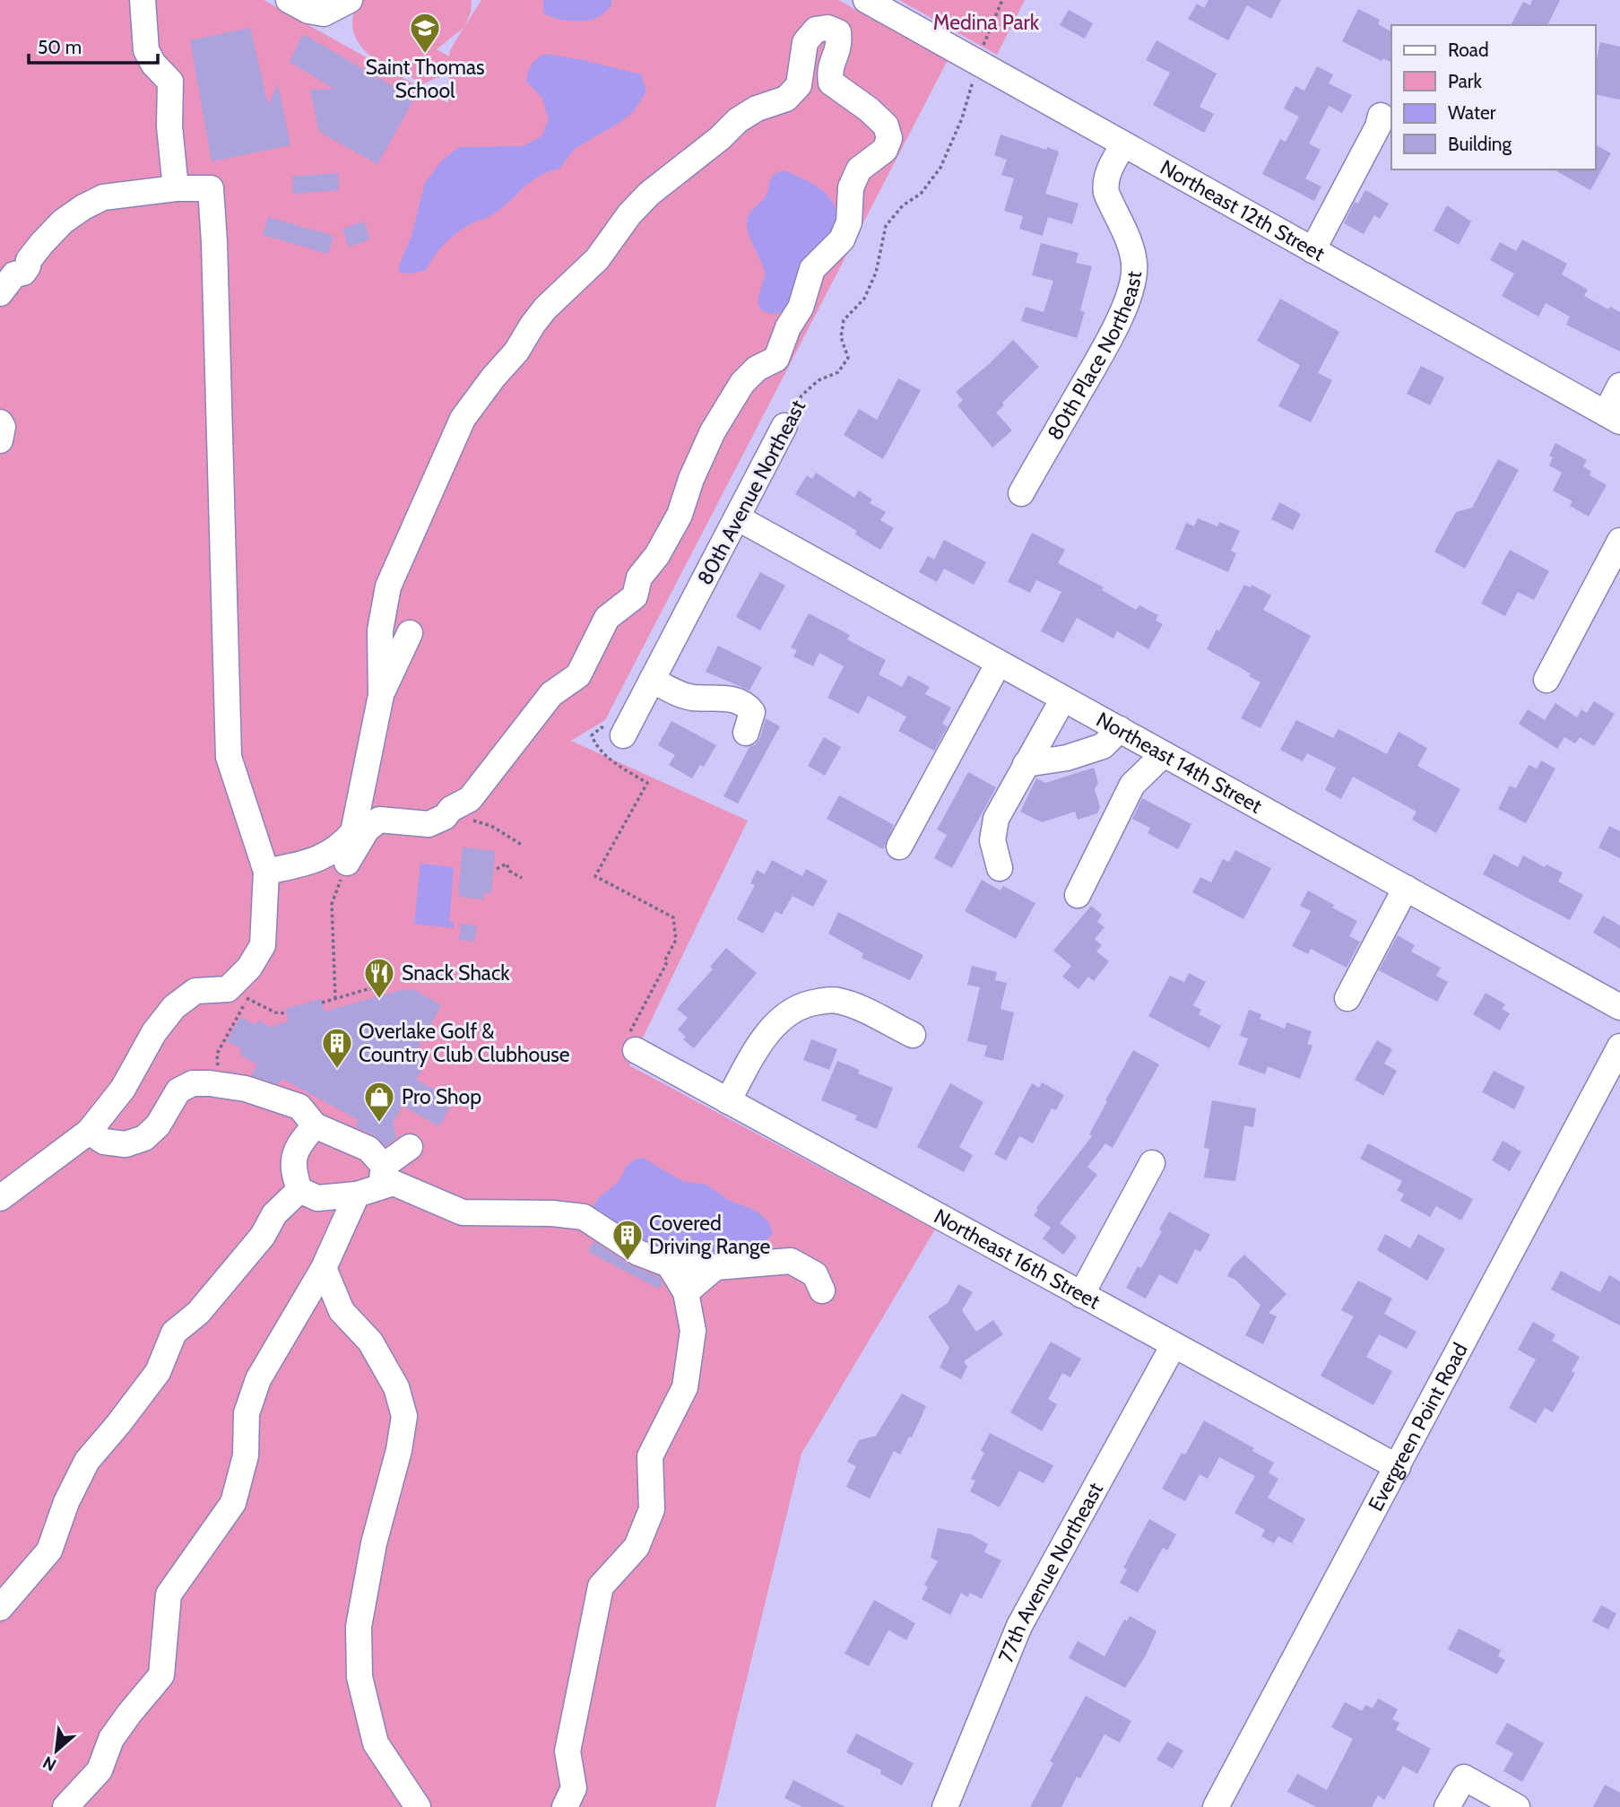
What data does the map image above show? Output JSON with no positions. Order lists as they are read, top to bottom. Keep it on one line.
{"streets":{"street":["Northeast 12th Street","80th Place Northeast","80th Avenue Northeast","Northeast 14th Street","Northeast 16th Street","Evergreen Point Road","77th Avenue Northeast"]},"crossings":[["Northeast 12th Street","80th Place Northeast"],["Northeast 12th Street","80th Avenue Northeast"],["80th Avenue Northeast","Northeast 14th Street"],["Northeast 16th Street","Evergreen Point Road"],["Northeast 16th Street","77th Avenue Northeast"]],"parks":["Medina Park"],"places":{"school or university":["Saint Thomas School"],"restaurant":["Snack Shack"],"building":["Overlake Golf & Country Club Clubhouse","Covered Driving Range"],"shop":["Pro Shop"]},"legend":["Road","Park","Water","Building"],"scale_bar":"50 m","north":"bottom left"}
